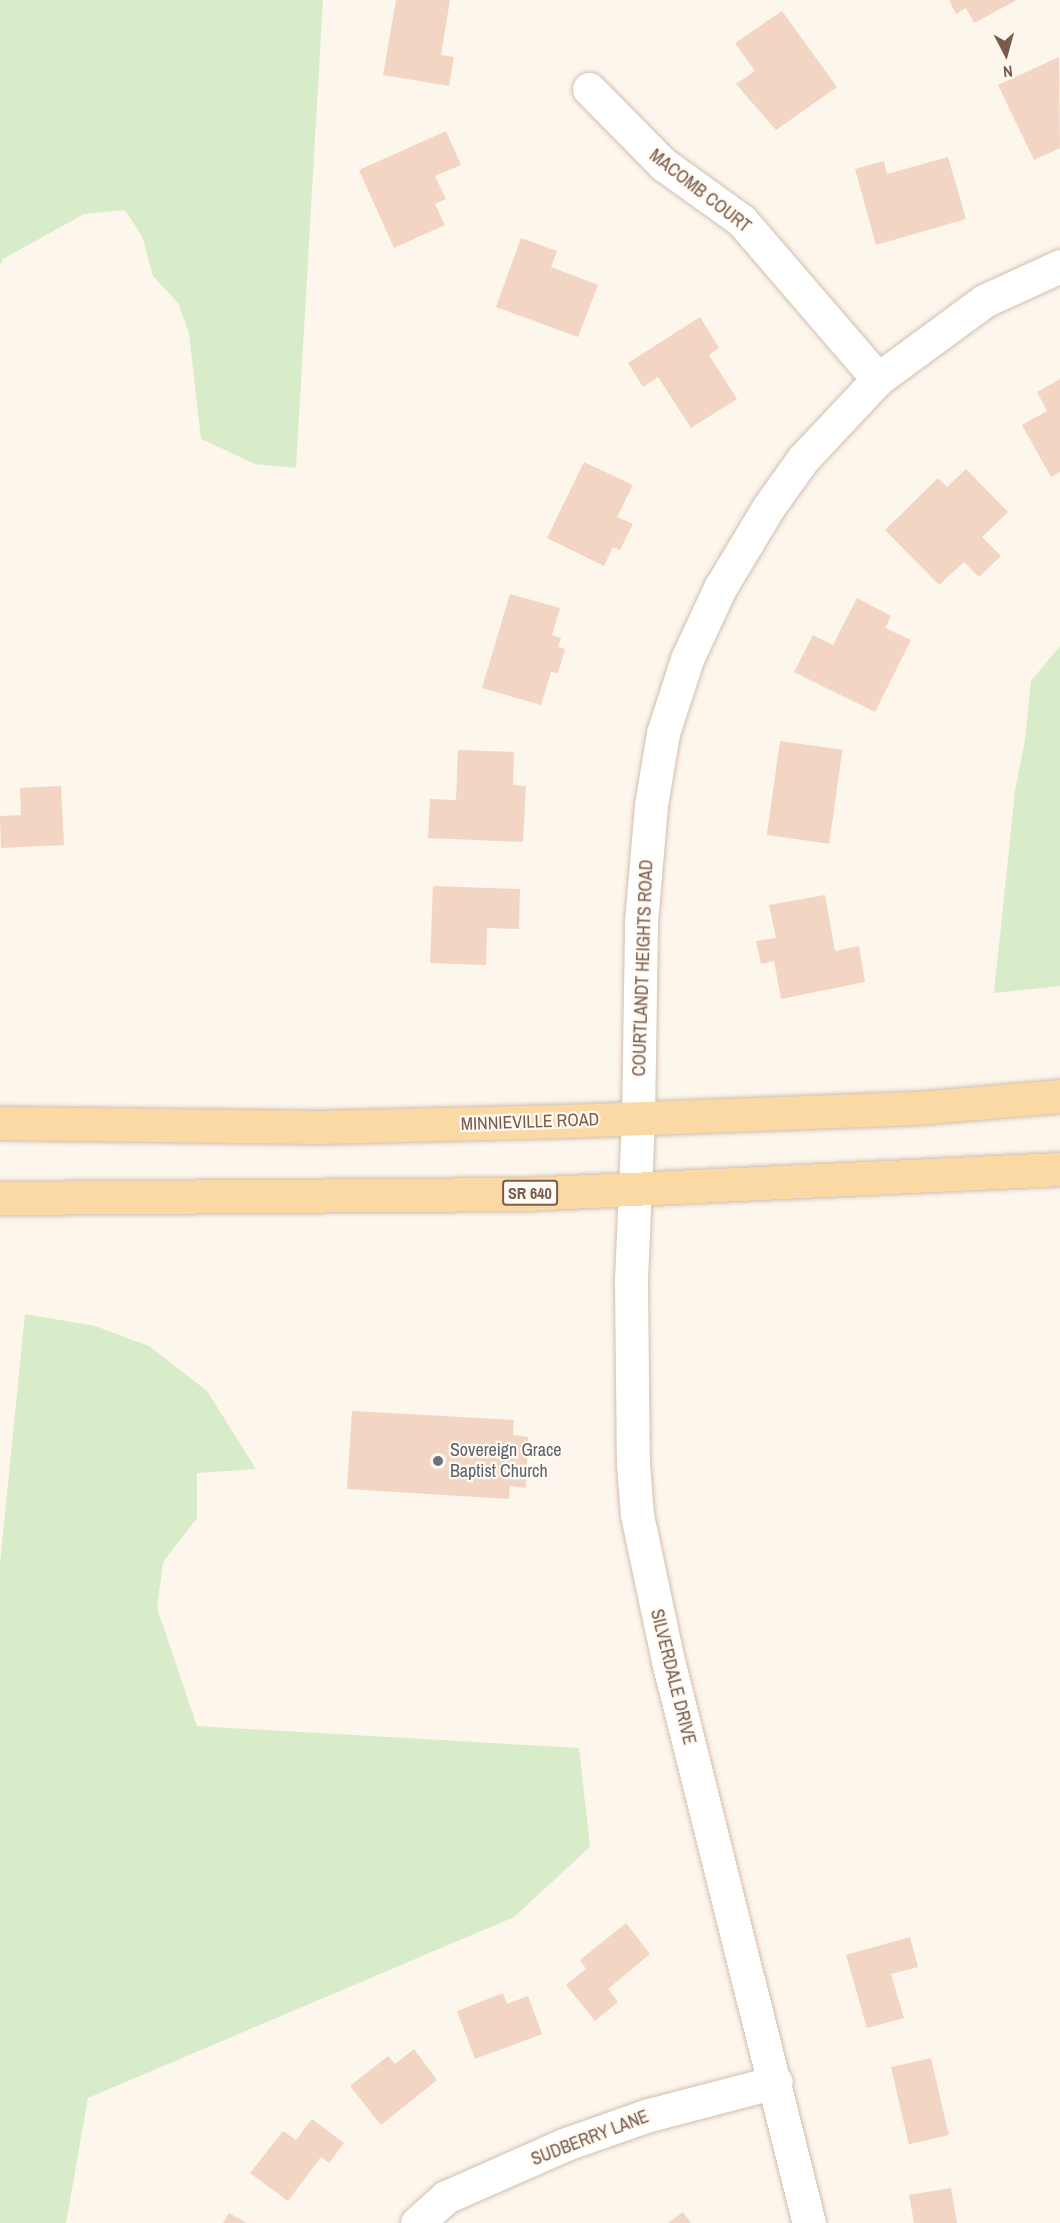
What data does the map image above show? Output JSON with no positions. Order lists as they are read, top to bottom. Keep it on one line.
{"streets":{"main road":["MINNIEVILLE ROAD","SR 640"],"street":["MACOMB COURT","COURTLANDT HEIGHTS ROAD","SILVERDALE DRIVE","SUDBERRY LANE"]},"crossings":[["MACOMB COURT","COURTLANDT HEIGHTS ROAD"],["COURTLANDT HEIGHTS ROAD","MINNIEVILLE ROAD"],["COURTLANDT HEIGHTS ROAD","SILVERDALE DRIVE"],["MINNIEVILLE ROAD","SILVERDALE DRIVE"],["SR 640","SILVERDALE DRIVE"],["SILVERDALE DRIVE","SUDBERRY LANE"]],"places":["Sovereign Grace Baptist Church"],"north":"bottom"}
